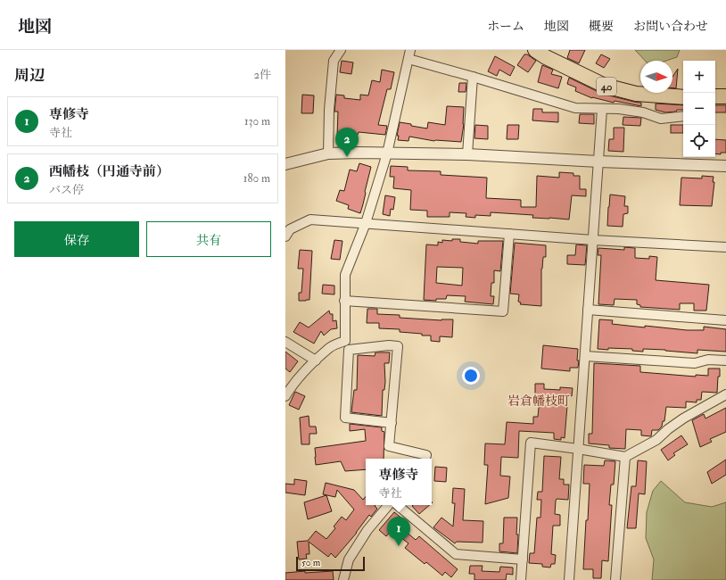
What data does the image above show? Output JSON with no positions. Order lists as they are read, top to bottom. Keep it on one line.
{"streets":{"main road":["40"]},"districts":["岩倉幡枝町"],"scale_bar":"50 m","north":"right","page":{"header":"地図","nav":["ホーム","地図","概要","お問い合わせ"],"heading":["周辺","2件"],"map_buttons":["+","−"],"list":[{"mark":"1","name":"専修寺","note":"寺社","value":"130 m"},{"mark":"2","name":"西幡枝（円通寺前）","note":"バス停","value":"180 m"}],"pins":["2","1"],"buttons":["保存","共有"],"popup":["専修寺","寺社"],"scale":"50 m"}}
